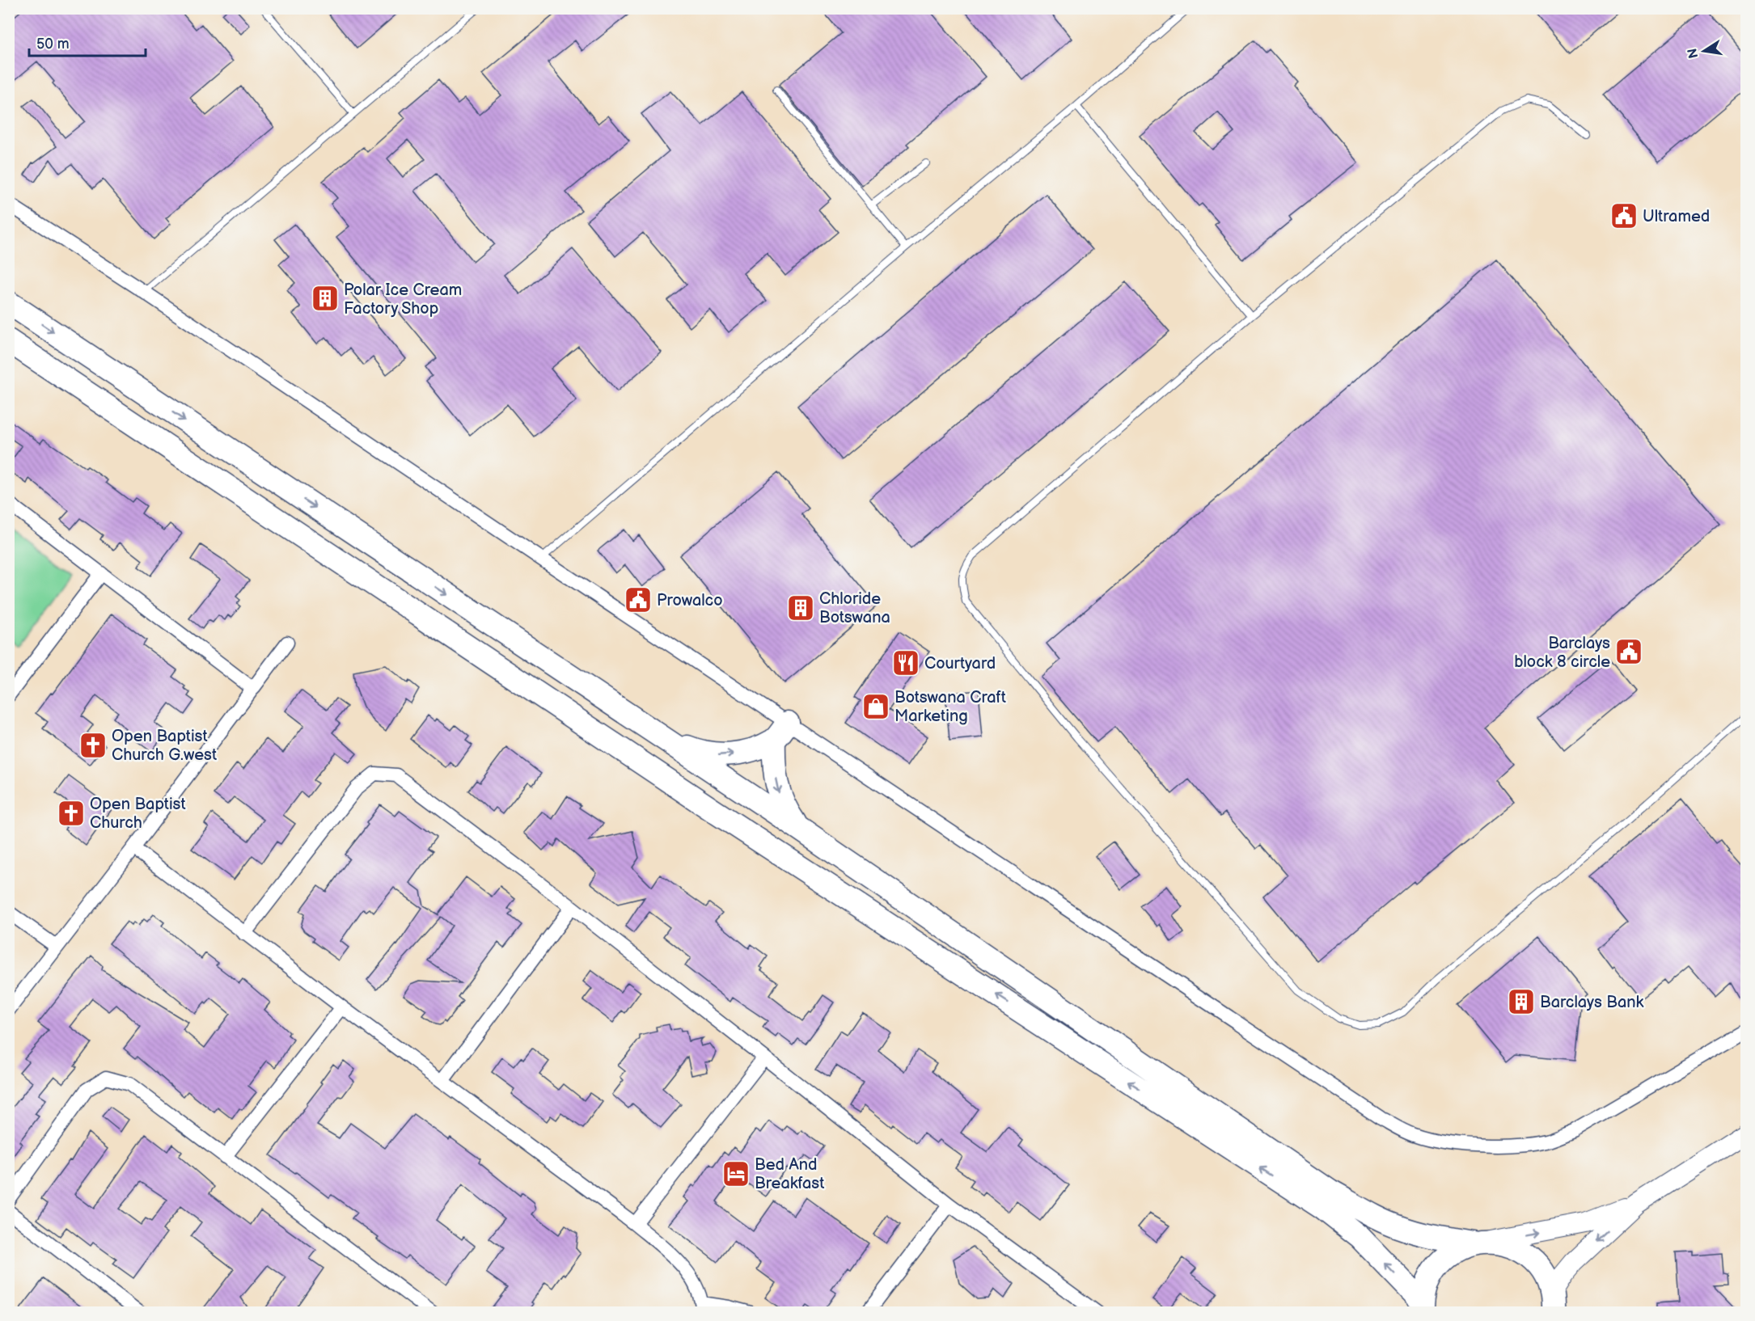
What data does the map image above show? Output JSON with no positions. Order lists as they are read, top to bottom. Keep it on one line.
{"places":{"public building":["Ultramed","Prowalco","Barclays block 8 circle"],"building":["Polar Ice Cream Factory Shop","Chloride Botswana","Barclays Bank"],"restaurant":["Courtyard"],"shop":["Botswana Craft Marketing"],"church":["Open Baptist Church G.west","Open Baptist Church"],"hotel":["Bed And Breakfast"]},"scale_bar":"50 m","north":"left"}
